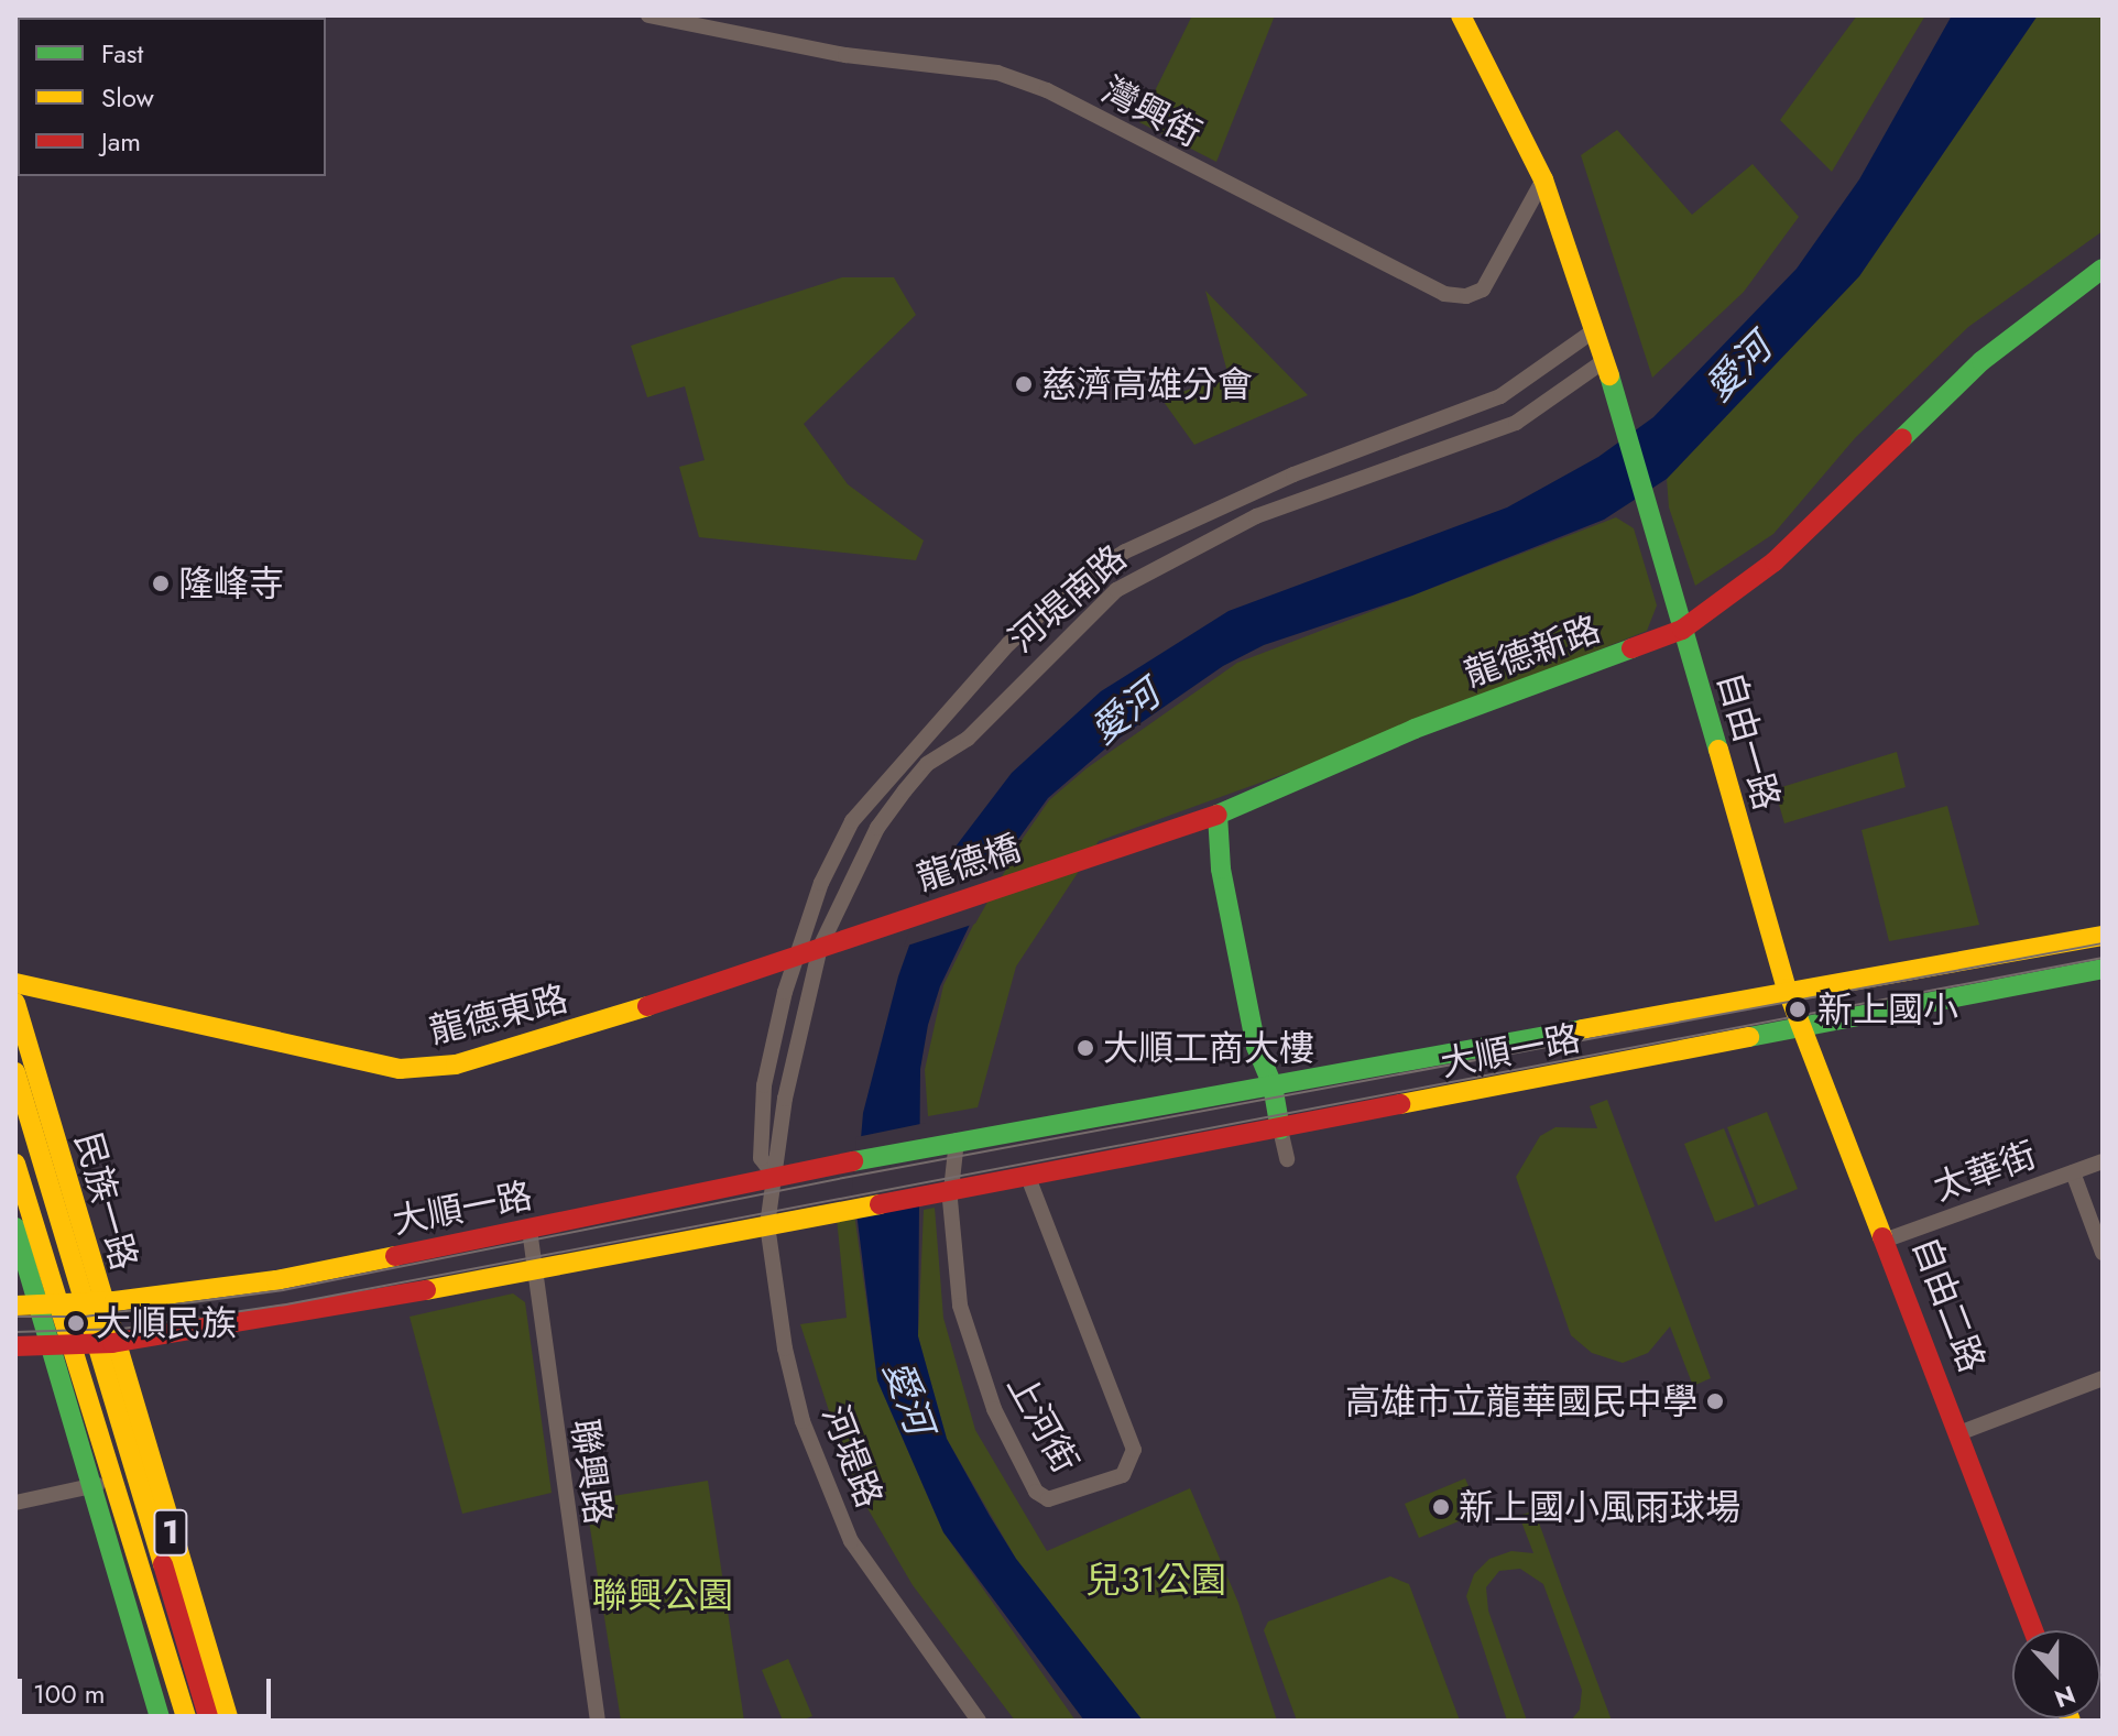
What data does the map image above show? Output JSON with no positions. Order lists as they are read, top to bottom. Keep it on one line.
{"streets":{"street":["灣興街","河堤南路","龍德新路","自由一路","龍德橋","龍德東路","大順一路","太華街","民族一路","自由二路","上河街","河堤路","聯興路","1"]},"crossings":[["河堤南路","自由一路"],["河堤南路","龍德東路"],["河堤南路","大順一路"],["河堤南路","河堤路"],["龍德新路","自由一路"],["龍德新路","龍德橋"],["自由一路","大順一路"],["自由一路","自由二路"],["龍德橋","龍德東路"],["大順一路","民族一路"],["大順一路","自由二路"],["大順一路","上河街"],["大順一路","河堤路"],["大順一路","聯興路"],["大順一路","1"],["太華街","自由二路"]],"water":["愛河"],"parks":["兒31公園","聯興公園"],"places":["慈濟高雄分會","隆峰寺","新上國小","大順工商大樓","大順民族","高雄市立龍華國民中學","新上國小風雨球場"],"legend":["Fast","Slow","Jam"],"scale_bar":"100 m","north":"bottom"}
